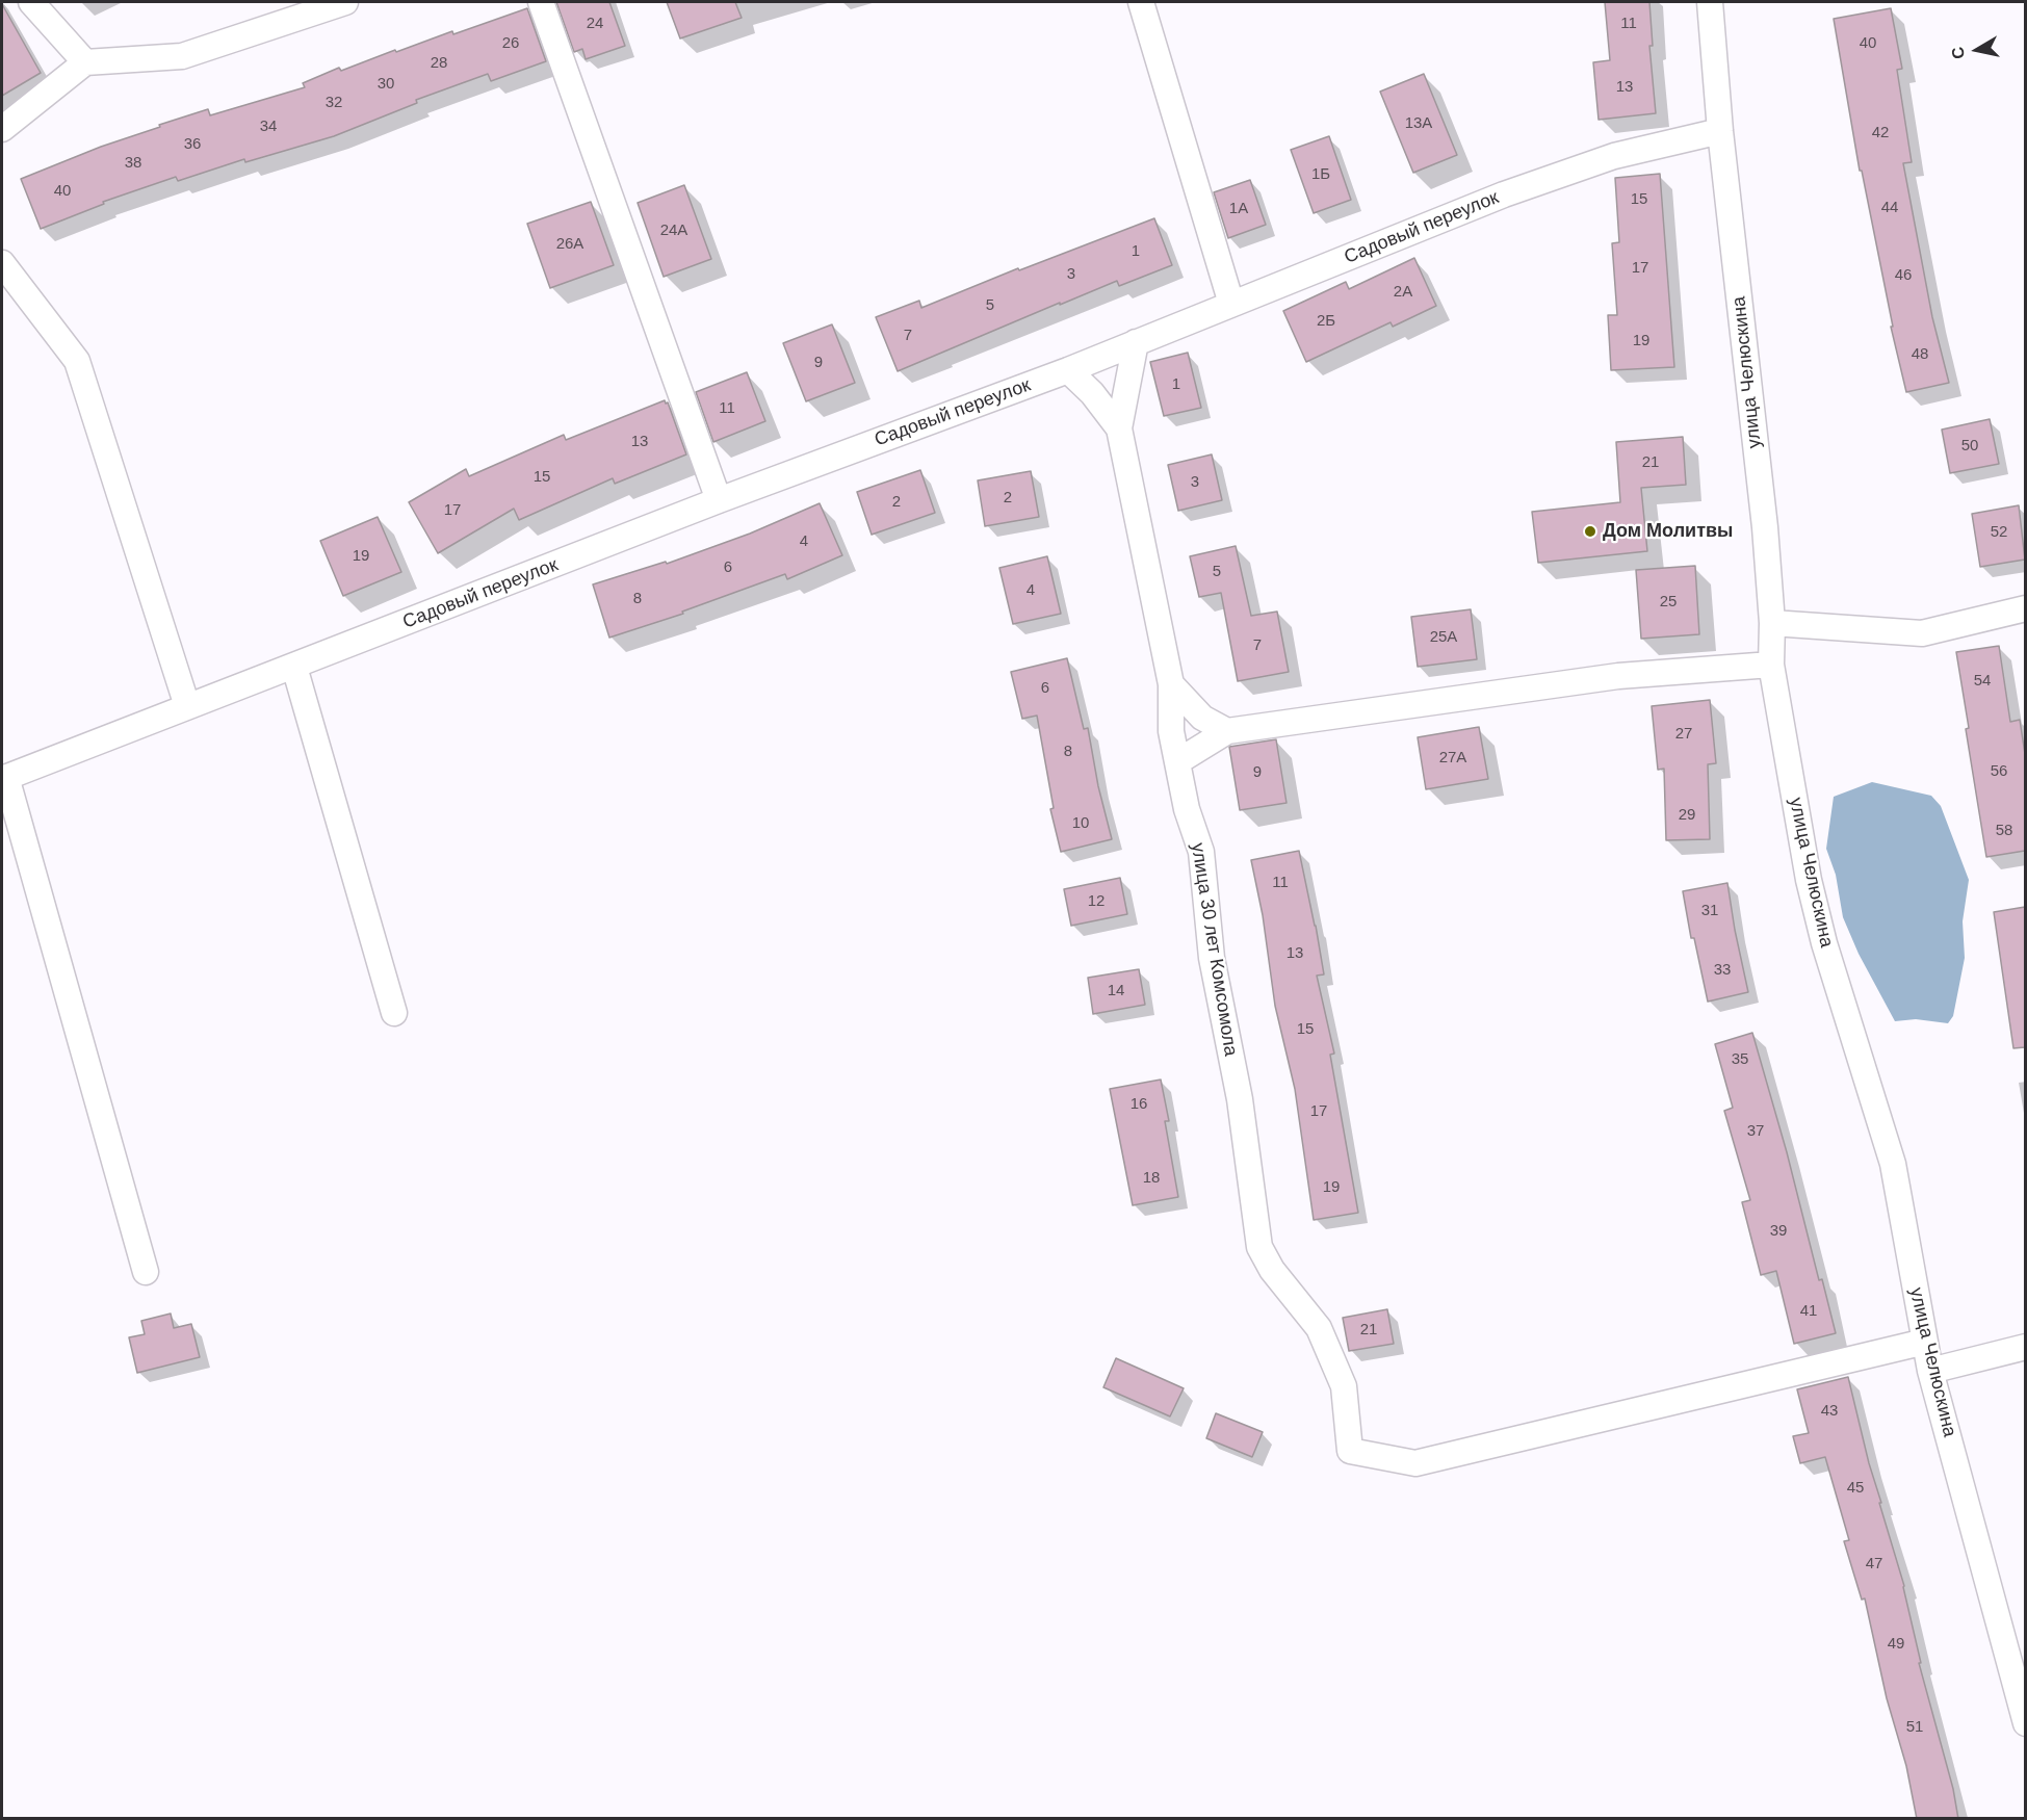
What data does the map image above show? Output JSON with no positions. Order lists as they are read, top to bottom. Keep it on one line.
{"streets":{"street":["Садовый переулок","улица Челюскина","улица 30 лет Комсомола"]},"crossings":[["Садовый переулок","улица Челюскина"],["Садовый переулок","улица 30 лет Комсомола"],["улица Челюскина","улица 30 лет Комсомола"]],"places":["Дом Молитвы"],"house_numbers":["24","11","26","40","28","30","13","32","13А","34","42","36","38","1Б","40","15","44","1А","24А","26А","1","17","3","46","2А","5","2Б","7","19","48","9","1","11","13","50","21","15","3","2","2","17","52","4","19","6","5","4","8","25","25А","7","54","6","27","8","27А","56","9","29","10","58","11","12","31","13","33","14","15","35","16","17","37","18","19","39","41","21","43","45","47","49","51"],"north":"left"}
